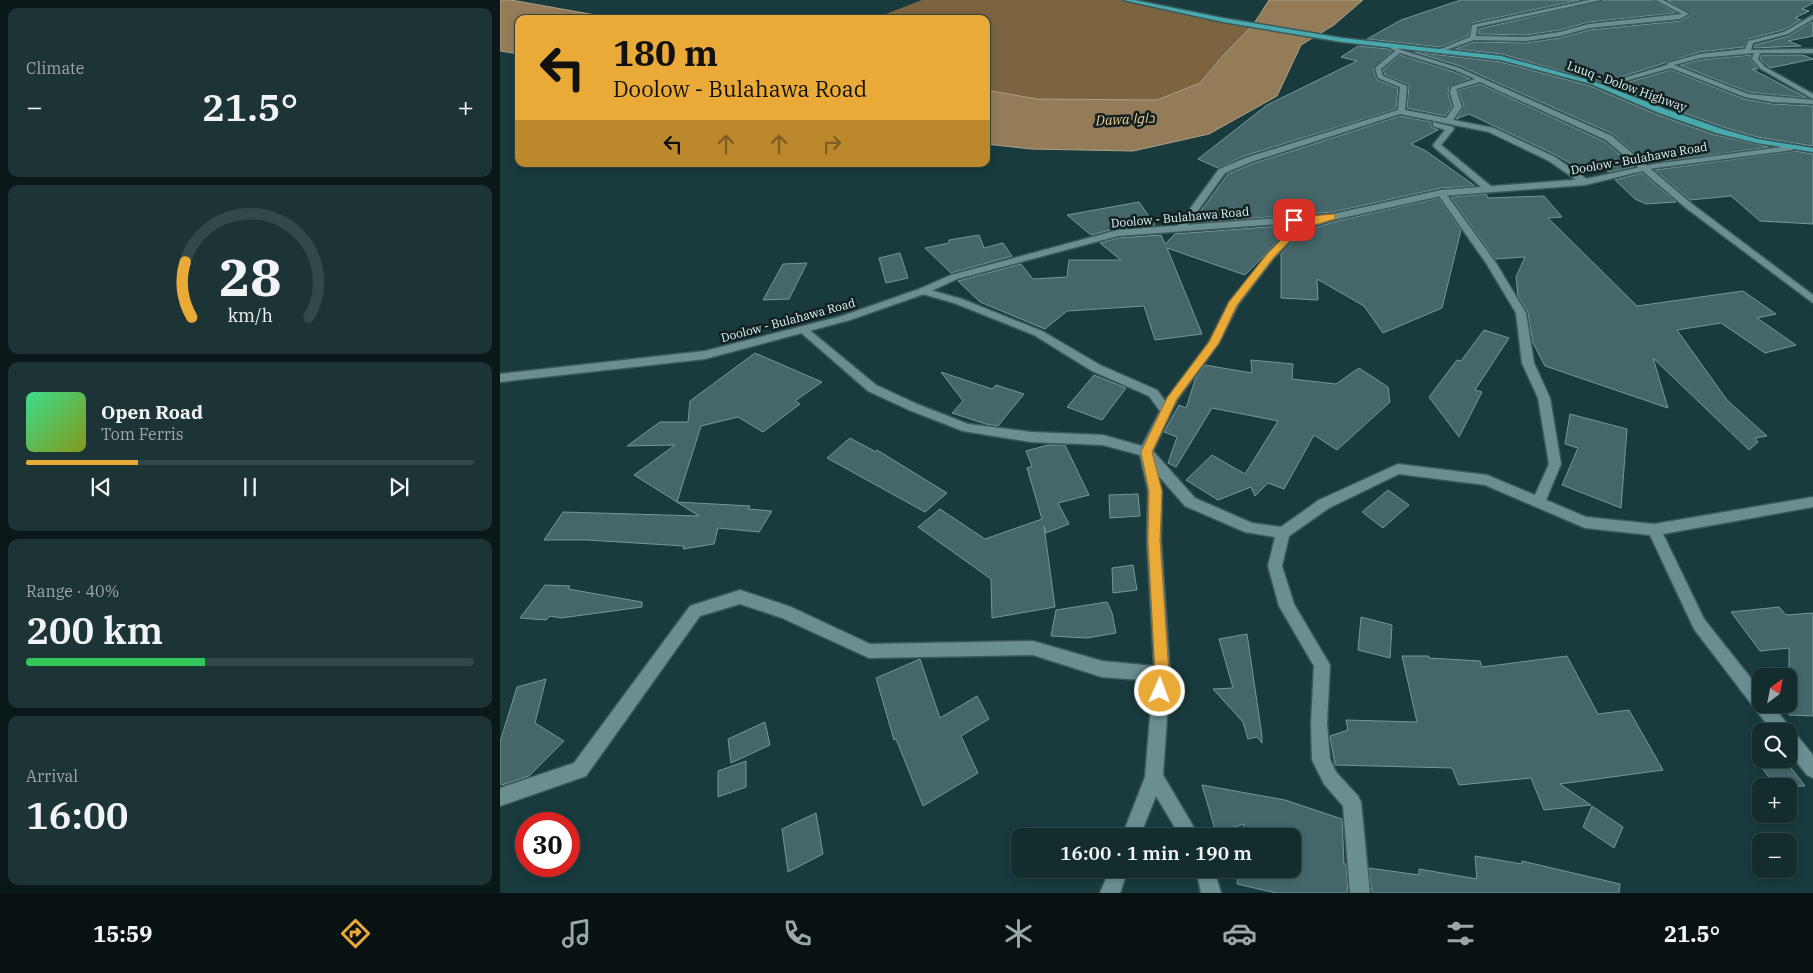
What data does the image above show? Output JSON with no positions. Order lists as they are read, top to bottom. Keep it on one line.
{"streets":{"main road":["Luuq - Dolow Highway"],"street":["Doolow - Bulahawa Road"]},"crossings":[["Luuq - Dolow Highway","Doolow - Bulahawa Road"]],"water":["Dawa داوا"],"north":"top right","page":{"tile":["Climate",["Range · 40%","200 km"],["Arrival","16:00"]],"turn":["180 m","Doolow - Bulahawa Road"],"heat":["−","21.5°","+"],"song":["Open Road","Tom Ferris"],"map_buttons":["+","−"],"limit":"30","trip":"16:00 · 1 min · 190 m","tabs":["15:59","21.5°"],"gauge":["28","km/h"]}}
